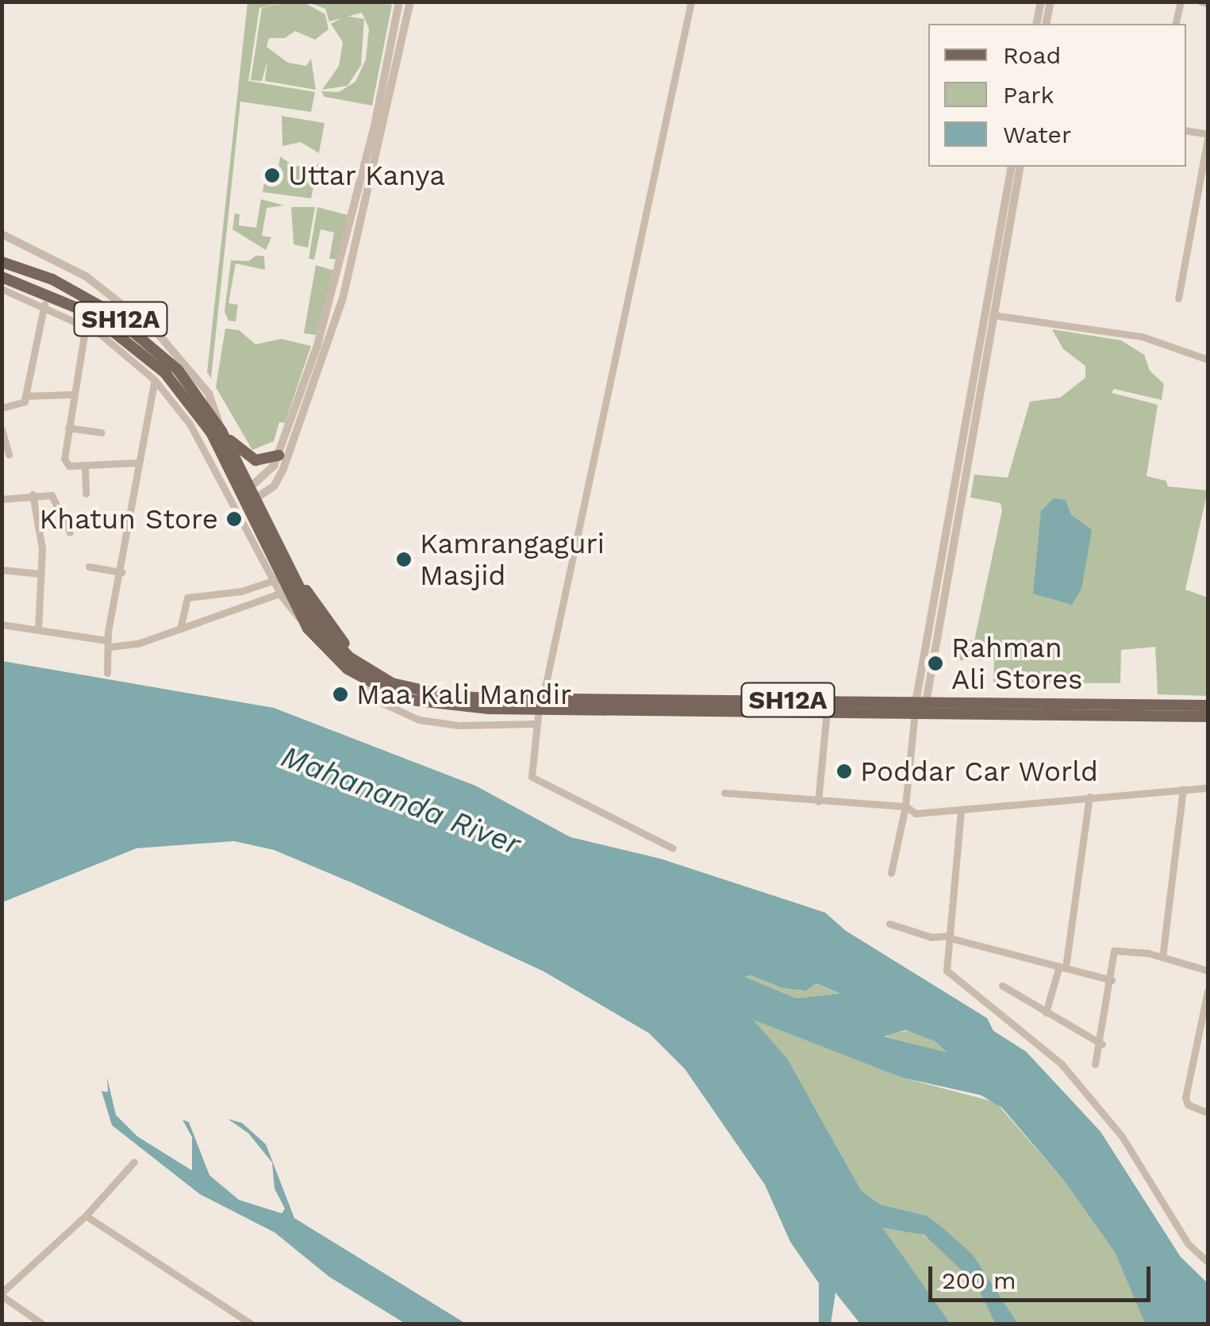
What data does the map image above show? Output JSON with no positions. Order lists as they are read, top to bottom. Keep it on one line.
{"streets":{"main road":["SH12A"]},"water":["Mahananda River"],"places":["Uttar Kanya","Khatun Store","Kamrangaguri Masjid","Rahman Ali Stores","Maa Kali Mandir","Poddar Car World"],"legend":["Road","Park","Water"],"scale_bar":"200 m"}
